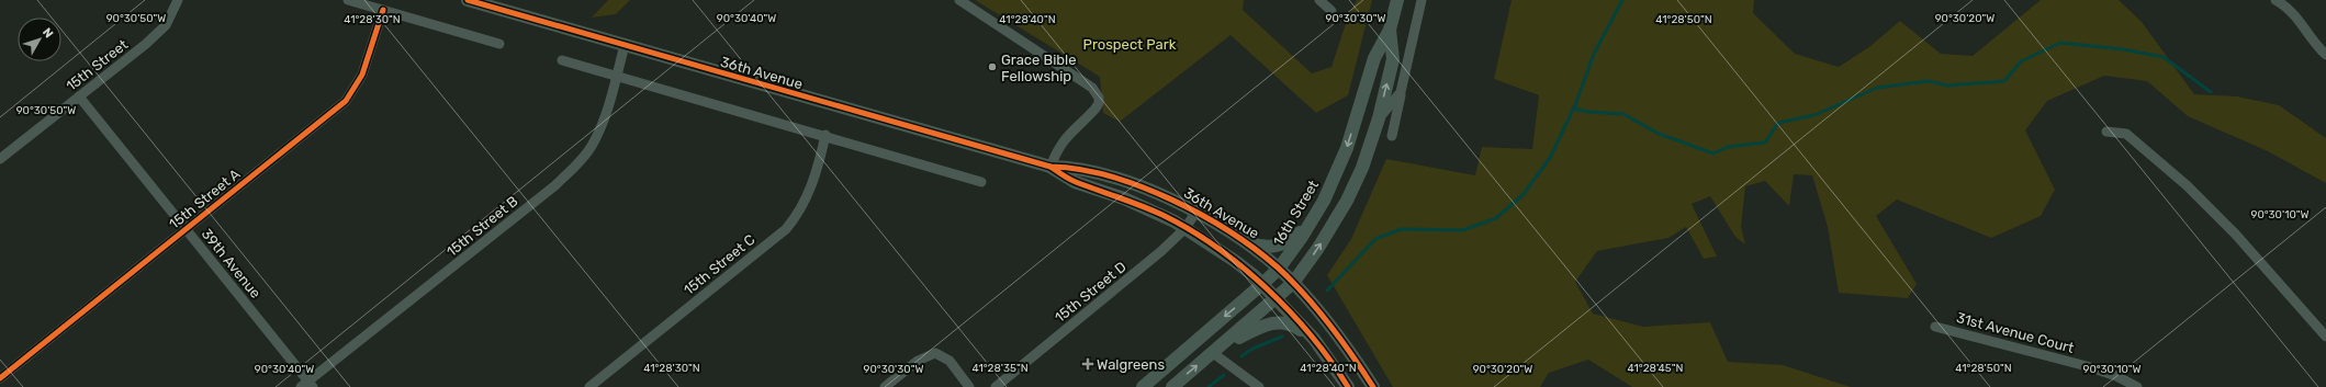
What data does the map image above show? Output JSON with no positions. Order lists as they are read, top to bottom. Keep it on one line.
{"streets":{"street":["15th Street","36th Avenue","15th Street A","16th Street","15th Street B","39th Avenue","15th Street C","15th Street D","31st Avenue Court"]},"crossings":[["15th Street","39th Avenue"],["36th Avenue","16th Street"],["36th Avenue","15th Street B"],["36th Avenue","15th Street D"],["15th Street A","39th Avenue"],["15th Street B","39th Avenue"]],"parks":["Prospect Park"],"places":{"other":["Grace Bible Fellowship"],"health":["Walgreens"]},"north":"top right","coordinates":["90°30'40\"W","90°30'30\"W","90°30'20\"W","90°30'50\"W","41°28'30\"N","41°28'40\"N","41°28'50\"N","90°30'10\"W","41°28'35\"N","41°28'45\"N"]}
